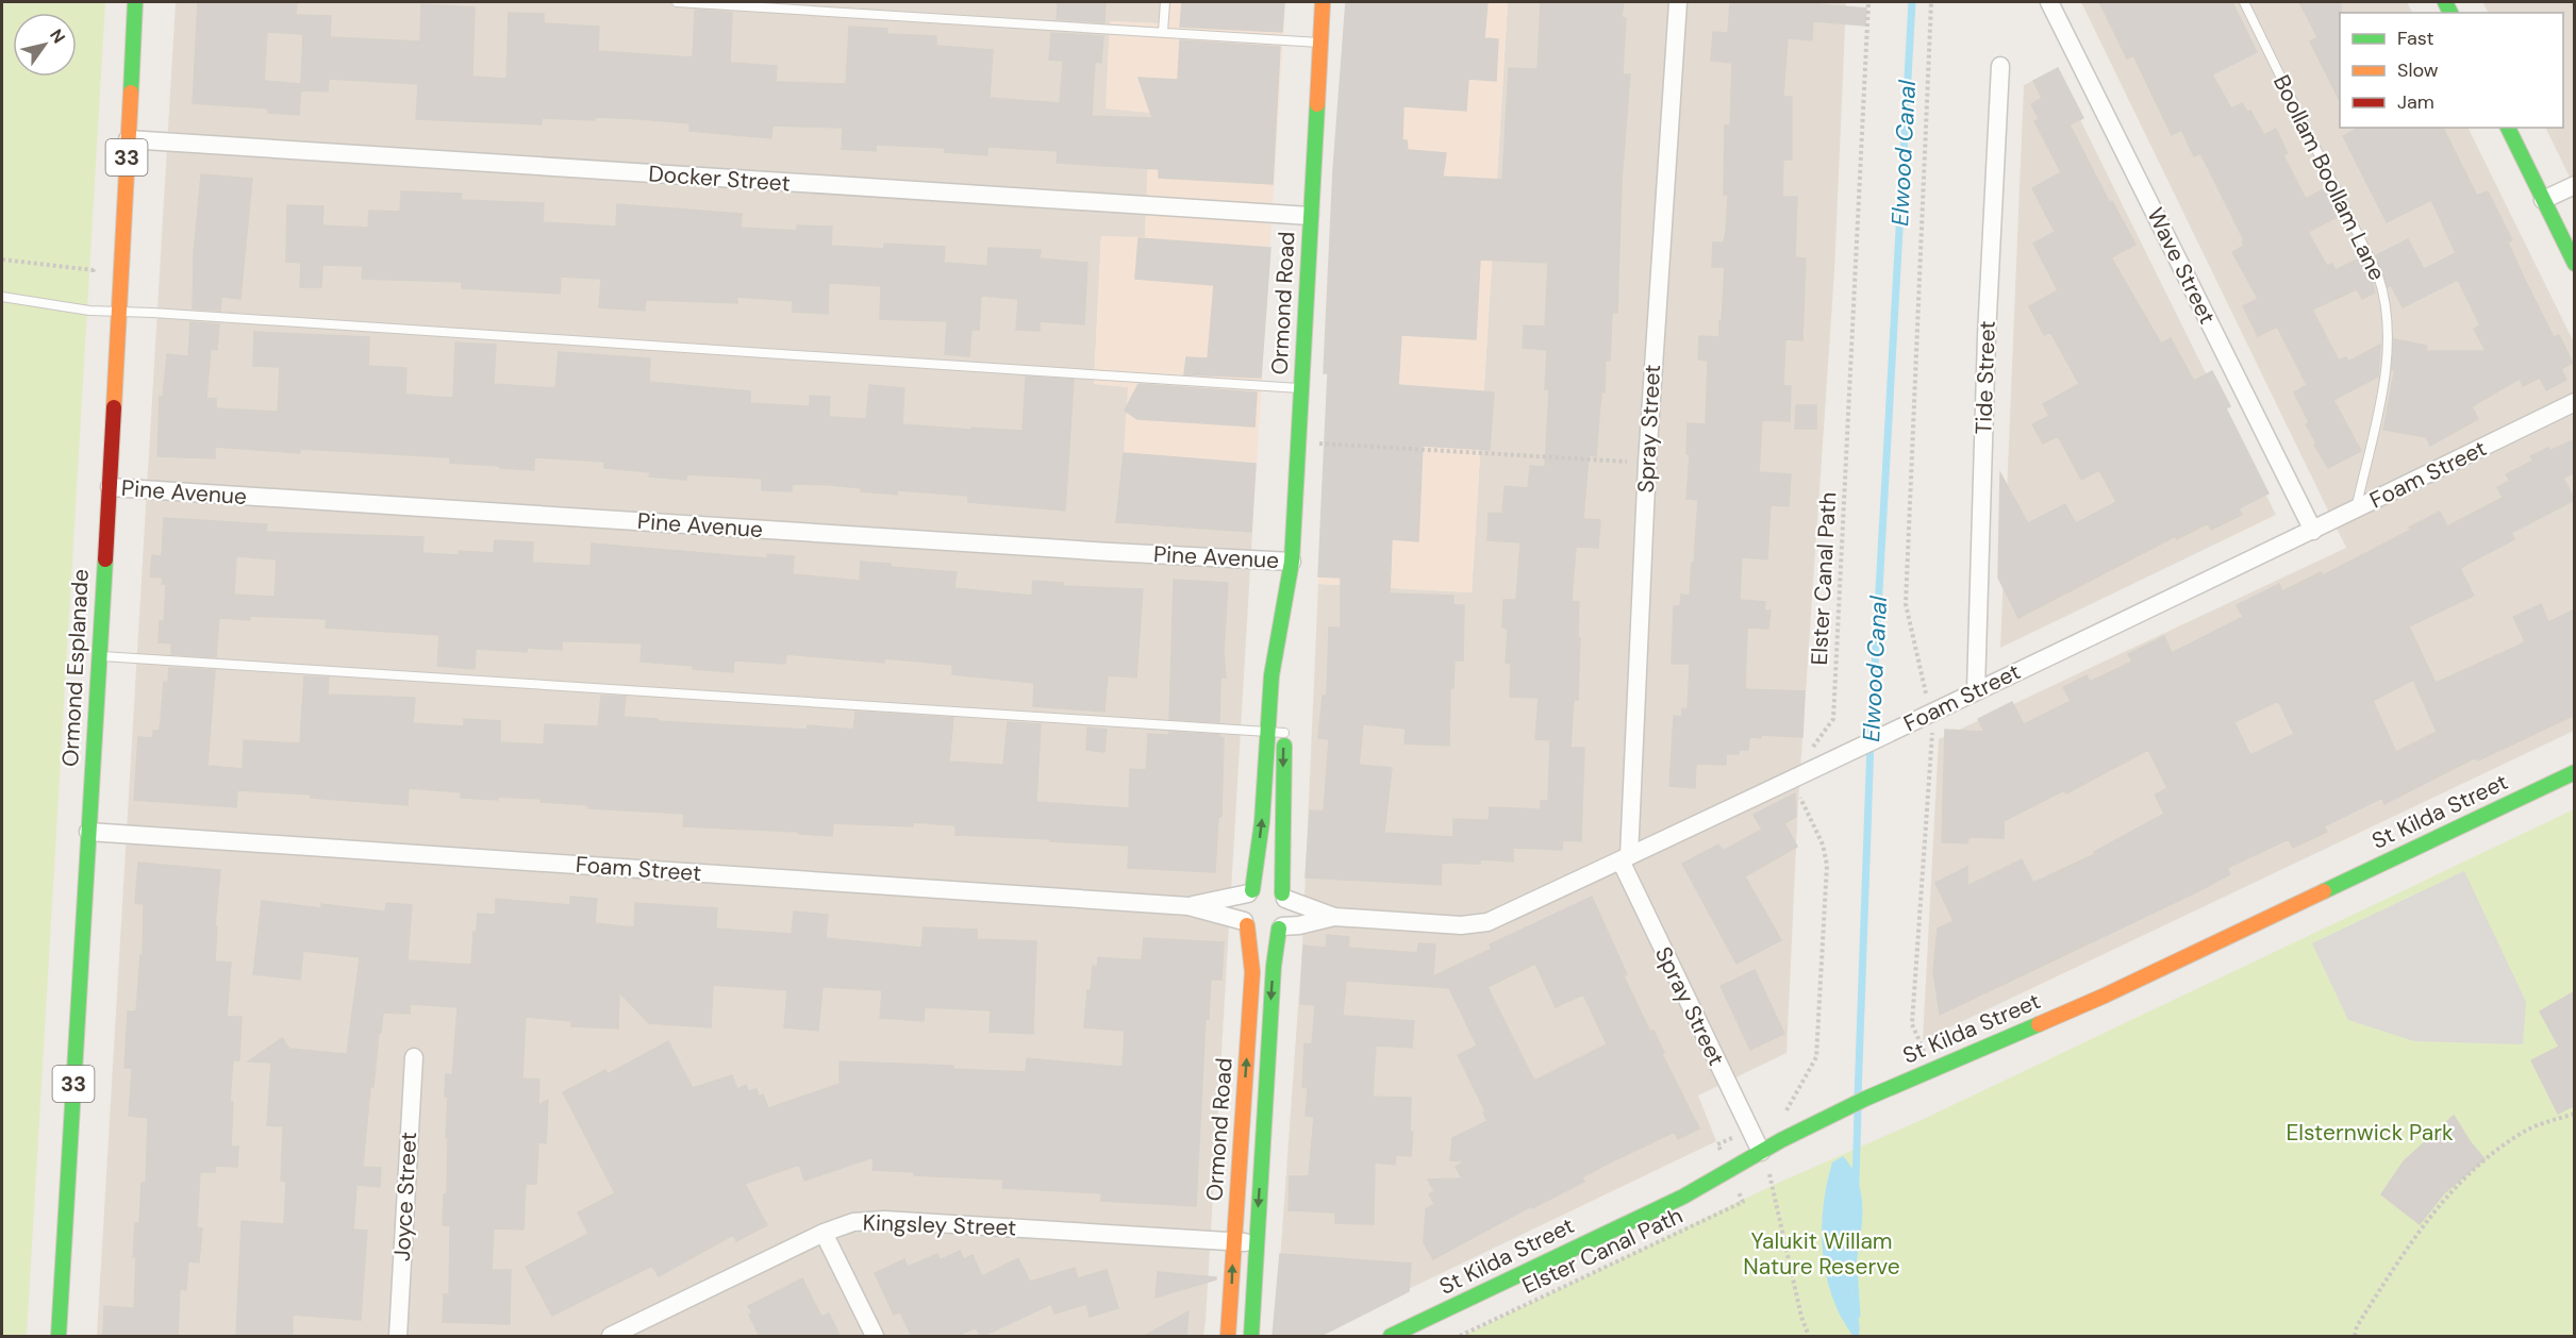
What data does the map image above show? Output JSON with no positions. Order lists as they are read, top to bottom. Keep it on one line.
{"streets":{"main road":["33","Ormond Road","Ormond Esplanade","St Kilda Street"],"street":["Docker Street","Wave Street","Tide Street","Spray Street","Foam Street","Pine Avenue","Joyce Street","Kingsley Street"],"lane":["Boollam Boollam Lane"],"path":["Elster Canal Path"]},"crossings":[["Boollam Boollam Lane","Foam Street"],["Docker Street","Ormond Road"],["Docker Street","Ormond Esplanade"],["Wave Street","Foam Street"],["Ormond Road","Foam Street"],["Ormond Road","Pine Avenue"],["Ormond Road","Kingsley Street"],["Tide Street","Foam Street"],["Spray Street","Foam Street"],["Spray Street","St Kilda Street"],["Foam Street","Elster Canal Path"],["Foam Street","Ormond Esplanade"],["Pine Avenue","Ormond Esplanade"]],"water":["Elwood Canal"],"parks":["Elsternwick Park","Yalukit Willam Nature Reserve"],"legend":["Fast","Slow","Jam"],"north":"top right"}
